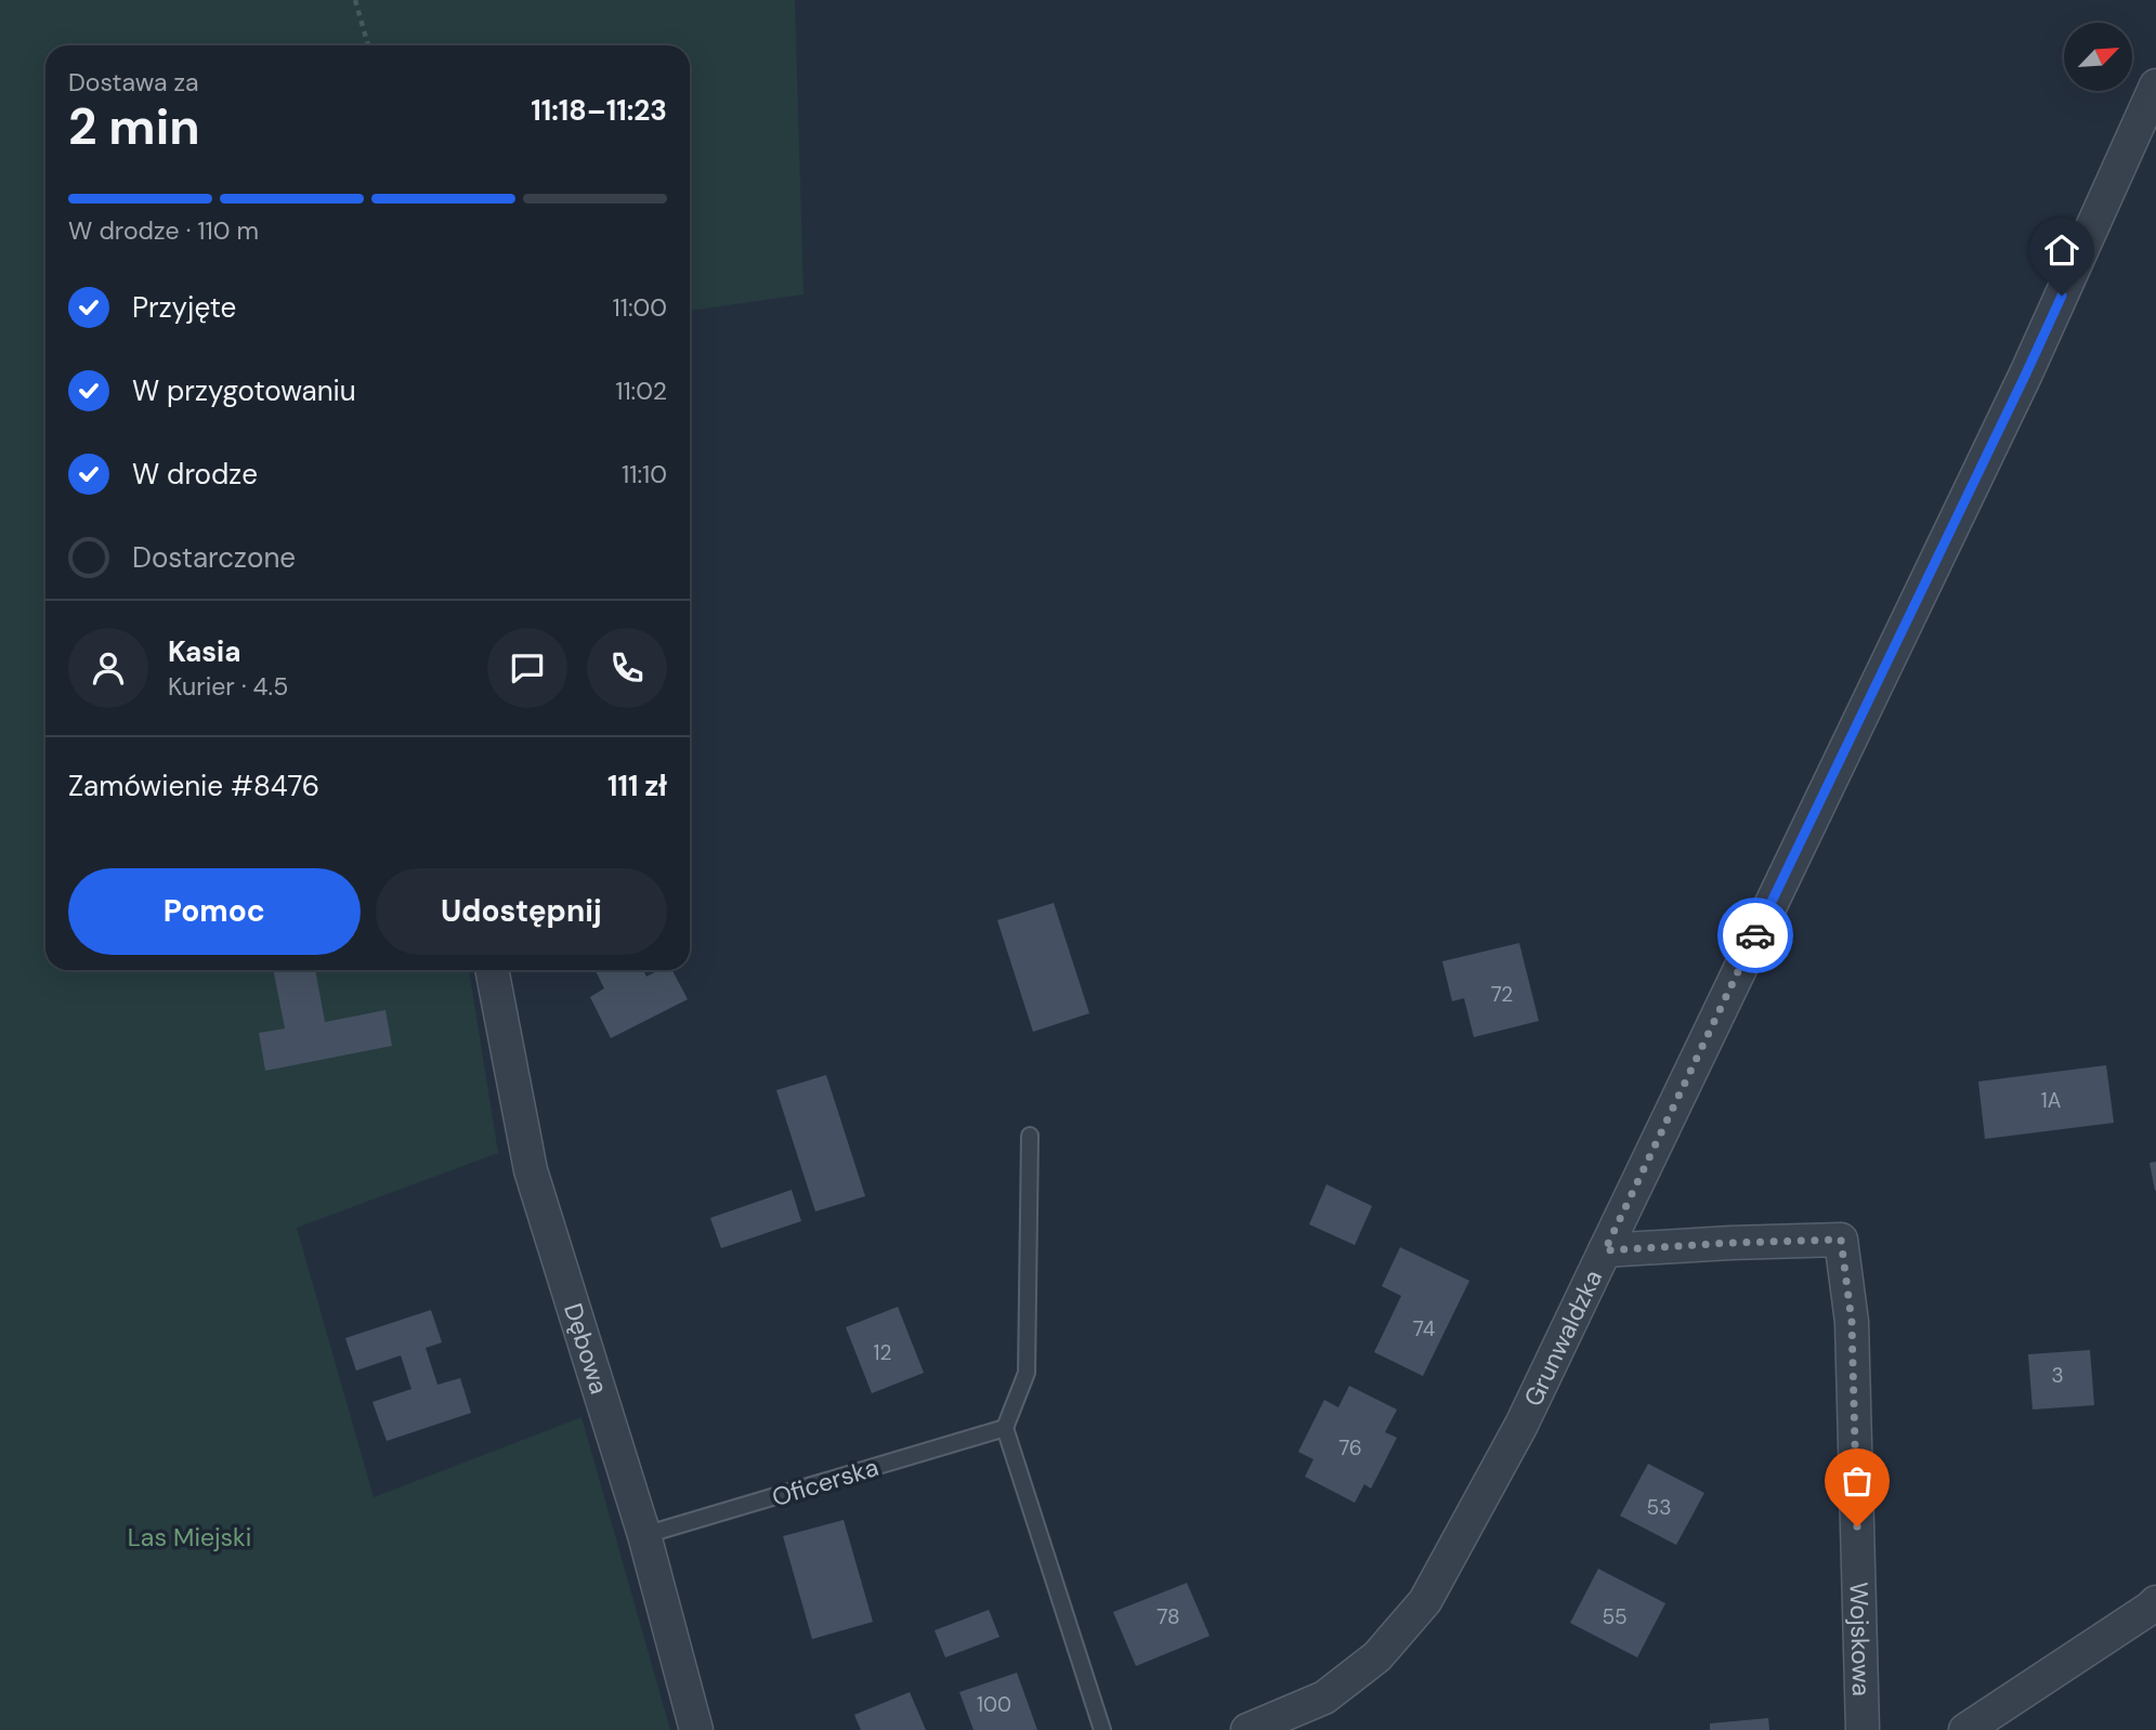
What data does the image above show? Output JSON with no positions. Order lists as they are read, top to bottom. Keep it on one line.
{"streets":{"street":["Grunwaldzka","Dębowa","Wojskowa"],"lane":["Oficerska"]},"crossings":[["Grunwaldzka","Wojskowa"],["Dębowa","Oficerska"]],"parks":["Las Miejski"],"house_numbers":["72","1A","74","12","3","76","53","78","55","100"],"north":"top right","page":{"heading":["2 min","Dostawa za","11:18–11:23"],"panel":["Kasia","Kurier · 4.5","Zamówienie #8476","111 zł"],"bar":"W drodze · 110 m","list":[["Przyjęte","11:00"],["W przygotowaniu","11:02"],["W drodze","11:10"],"Dostarczone"],"buttons":["Pomoc","Udostępnij"]}}
